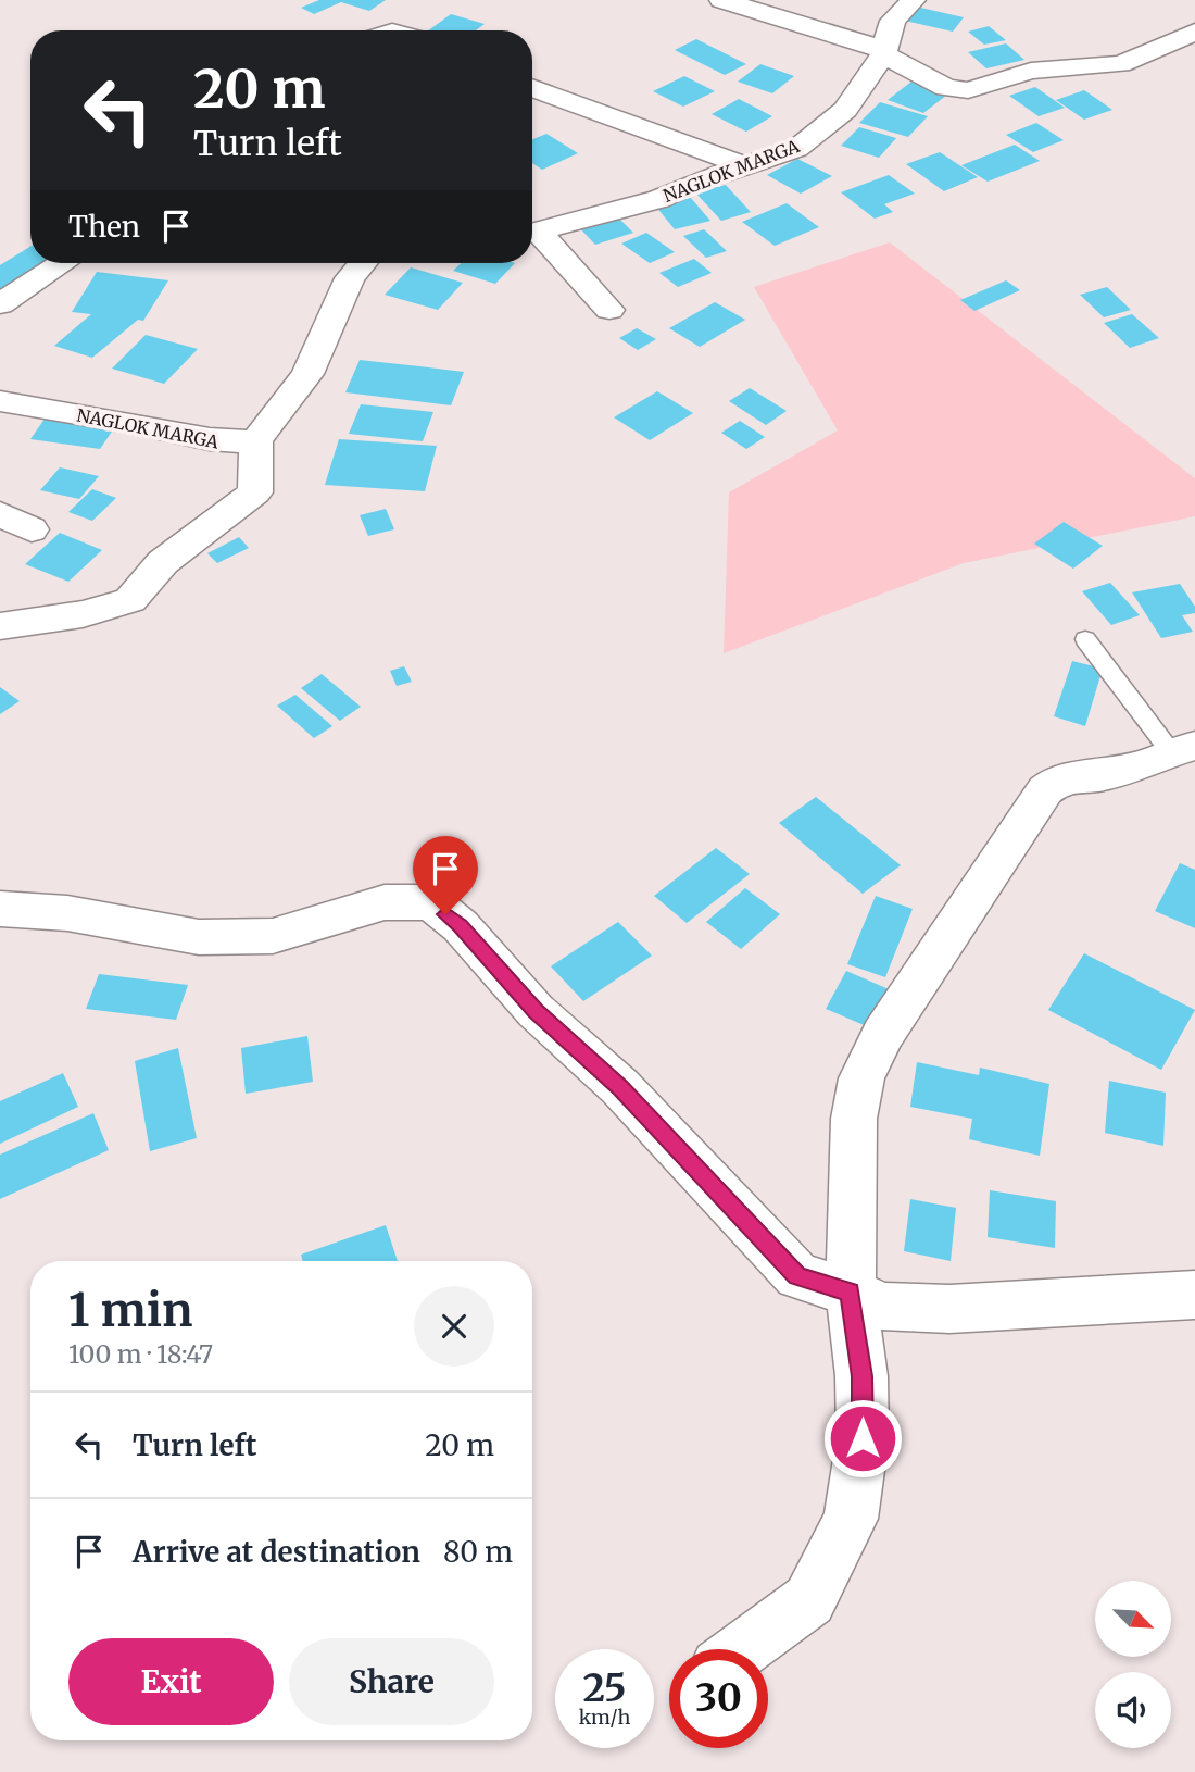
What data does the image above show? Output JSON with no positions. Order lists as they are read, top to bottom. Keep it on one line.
{"streets":{"street":["NAGLOK MARGA"]},"north":"bottom right","page":{"turn":["20 m","Turn left"],"then":"Then","heading":["1 min","100 m · 18:47"],"list":[{"name":"Turn left","value":"20 m"},{"name":"Arrive at destination","value":"80 m"}],"buttons":["Exit","Share"],"speed":"25 km/h","limit":"30"}}
